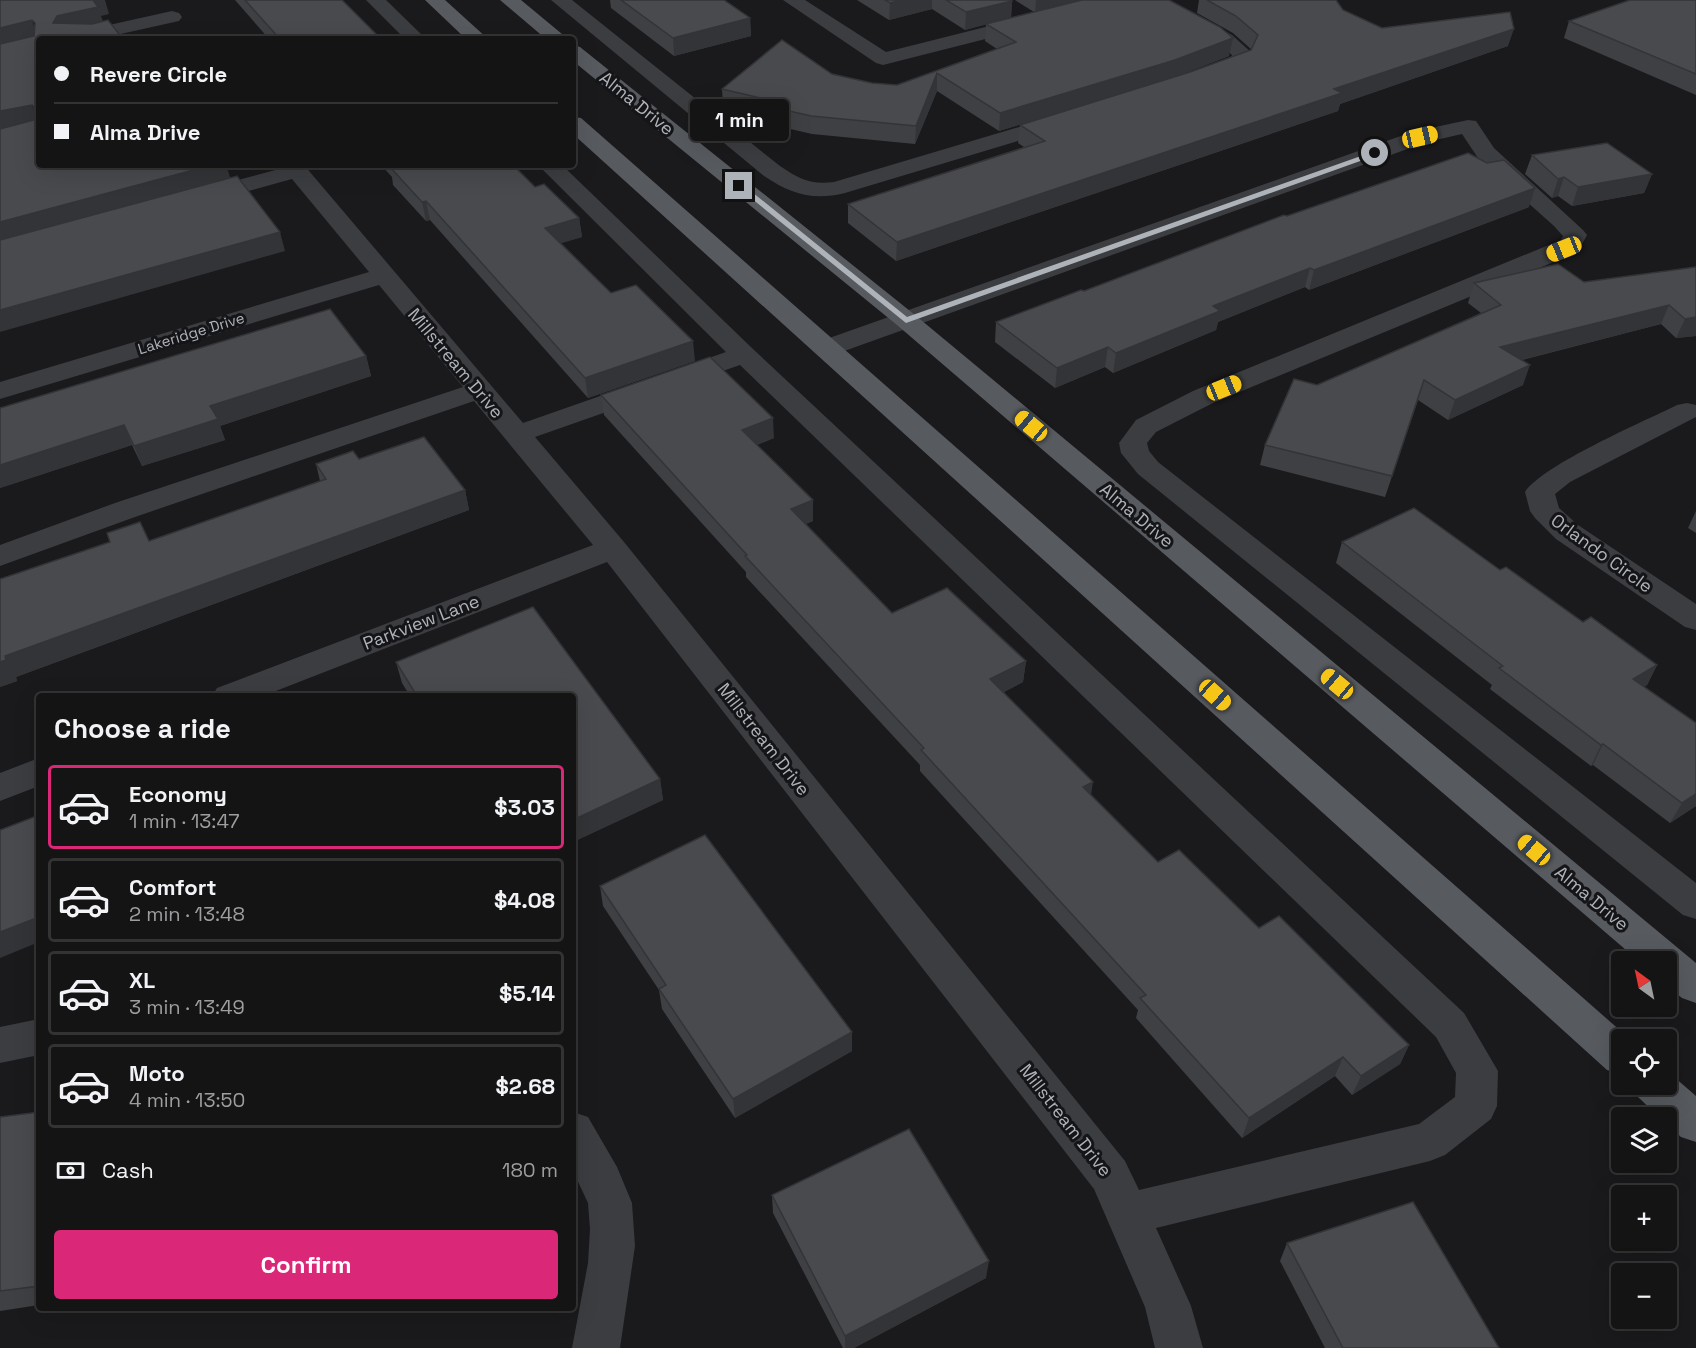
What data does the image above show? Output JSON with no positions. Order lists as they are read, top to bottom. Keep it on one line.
{"streets":{"main road":["Alma Drive"],"street":["Lakeridge Drive","Millstream Drive","Orlando Circle","Parkview Lane"]},"crossings":[["Lakeridge Drive","Millstream Drive"],["Millstream Drive","Parkview Lane"]],"north":"top left","page":{"banner":["Revere Circle","Alma Drive"],"bubble":"1 min","heading":"Choose a ride","list":[{"name":"Economy","note":"1 min · 13:47","value":"$3.03"},{"name":"Comfort","note":"2 min · 13:48","value":"$4.08"},{"name":"XL","note":"3 min · 13:49","value":"$5.14"},{"name":"Moto","note":"4 min · 13:50","value":"$2.68"}],"map_buttons":["+","−"],"pay":["Cash","180 m"],"buttons":"Confirm"}}
